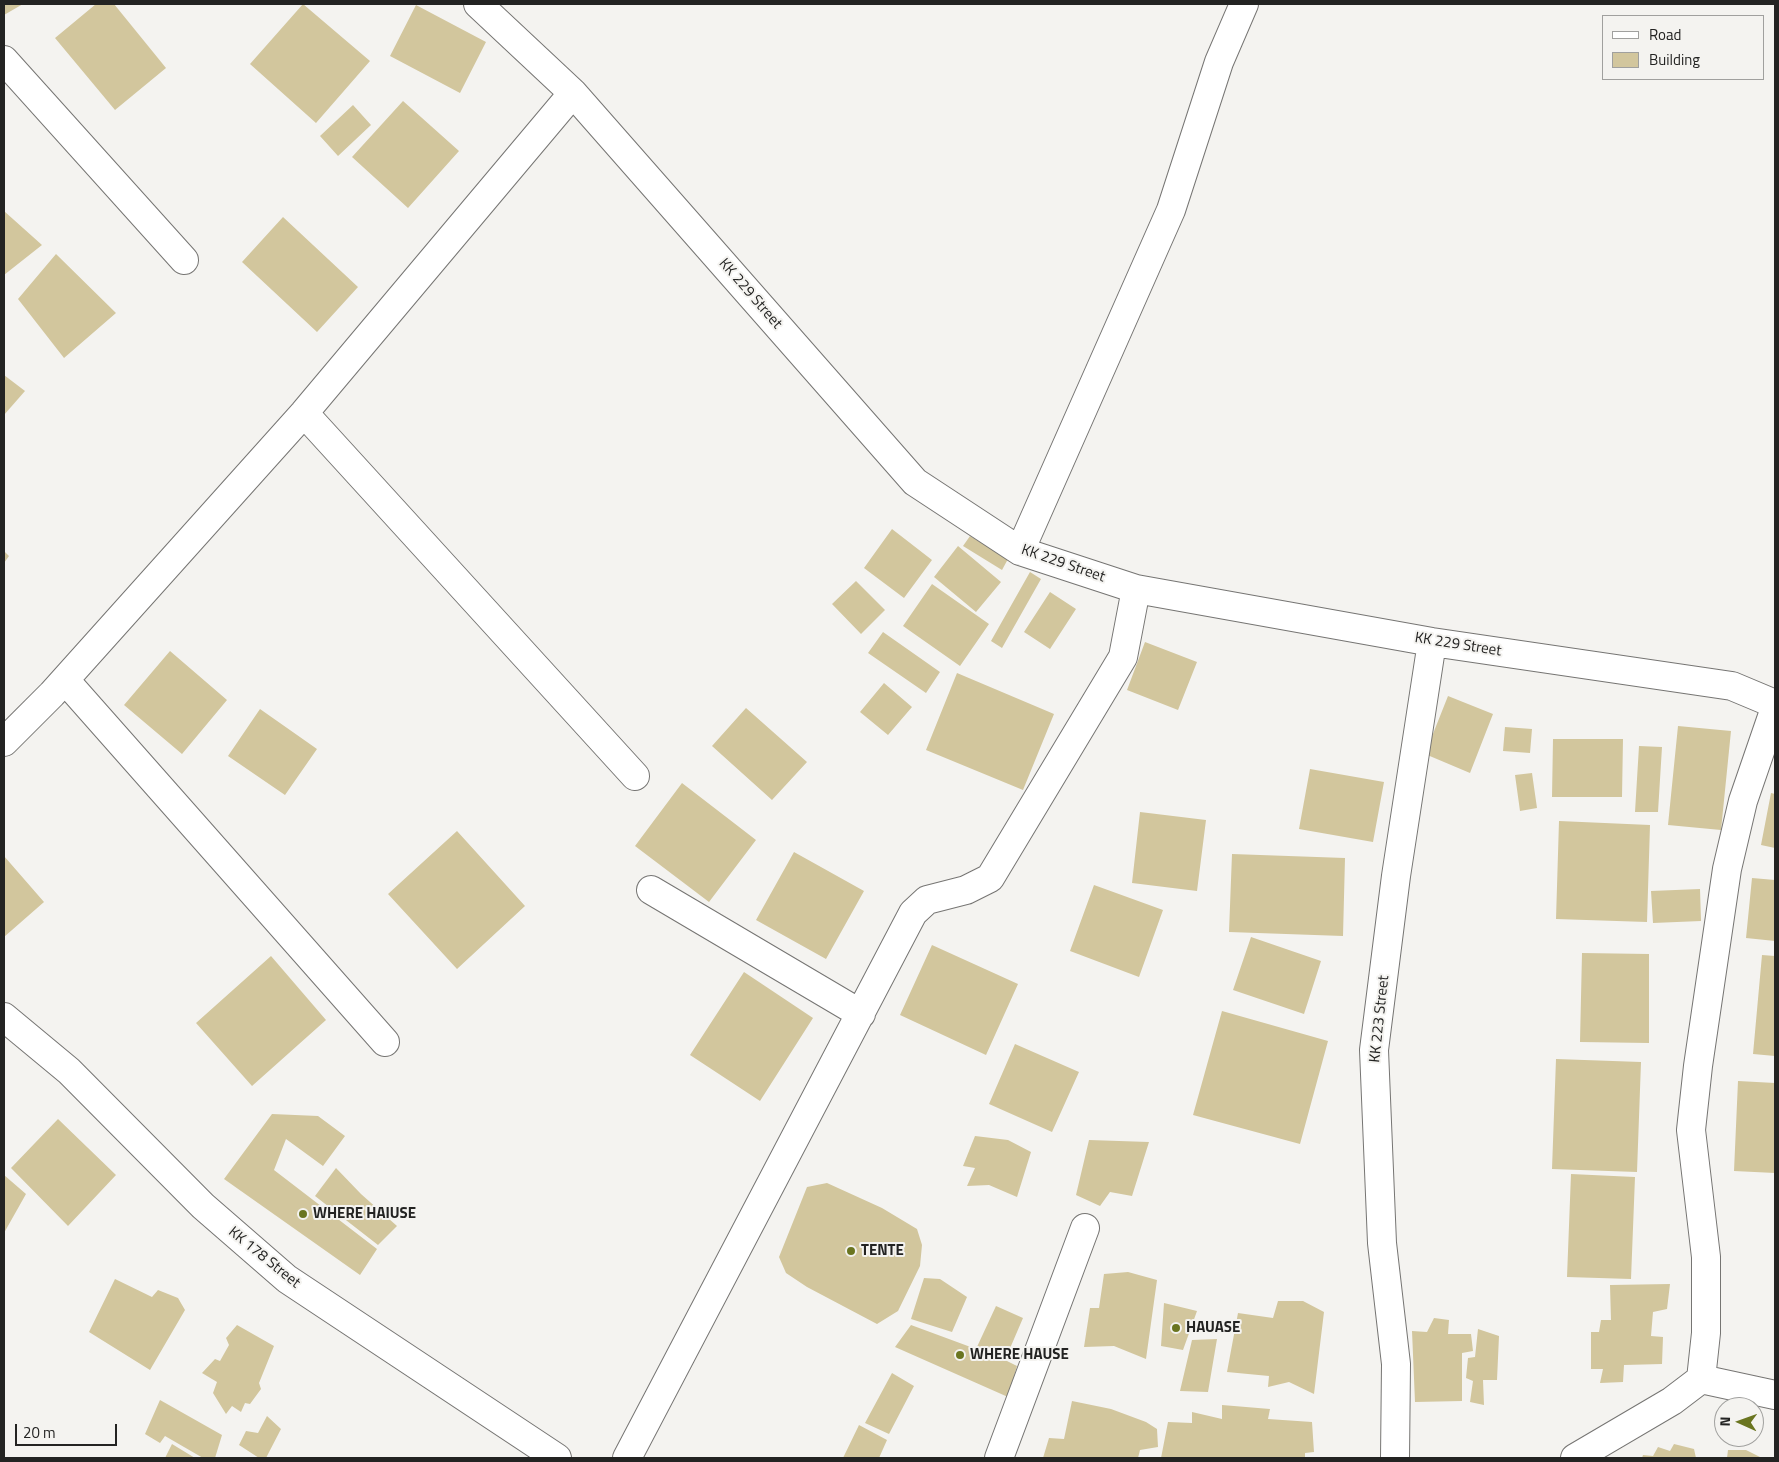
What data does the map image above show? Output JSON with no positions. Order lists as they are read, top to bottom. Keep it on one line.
{"streets":{"street":["KK 229 Street","KK 223 Street","KK 178 Street"]},"crossings":[["KK 229 Street","KK 223 Street"]],"places":["WHERE HAIUSE","TENTE","HAUASE","WHERE HAUSE"],"legend":["Road","Building"],"scale_bar":"20 m","north":"left"}
